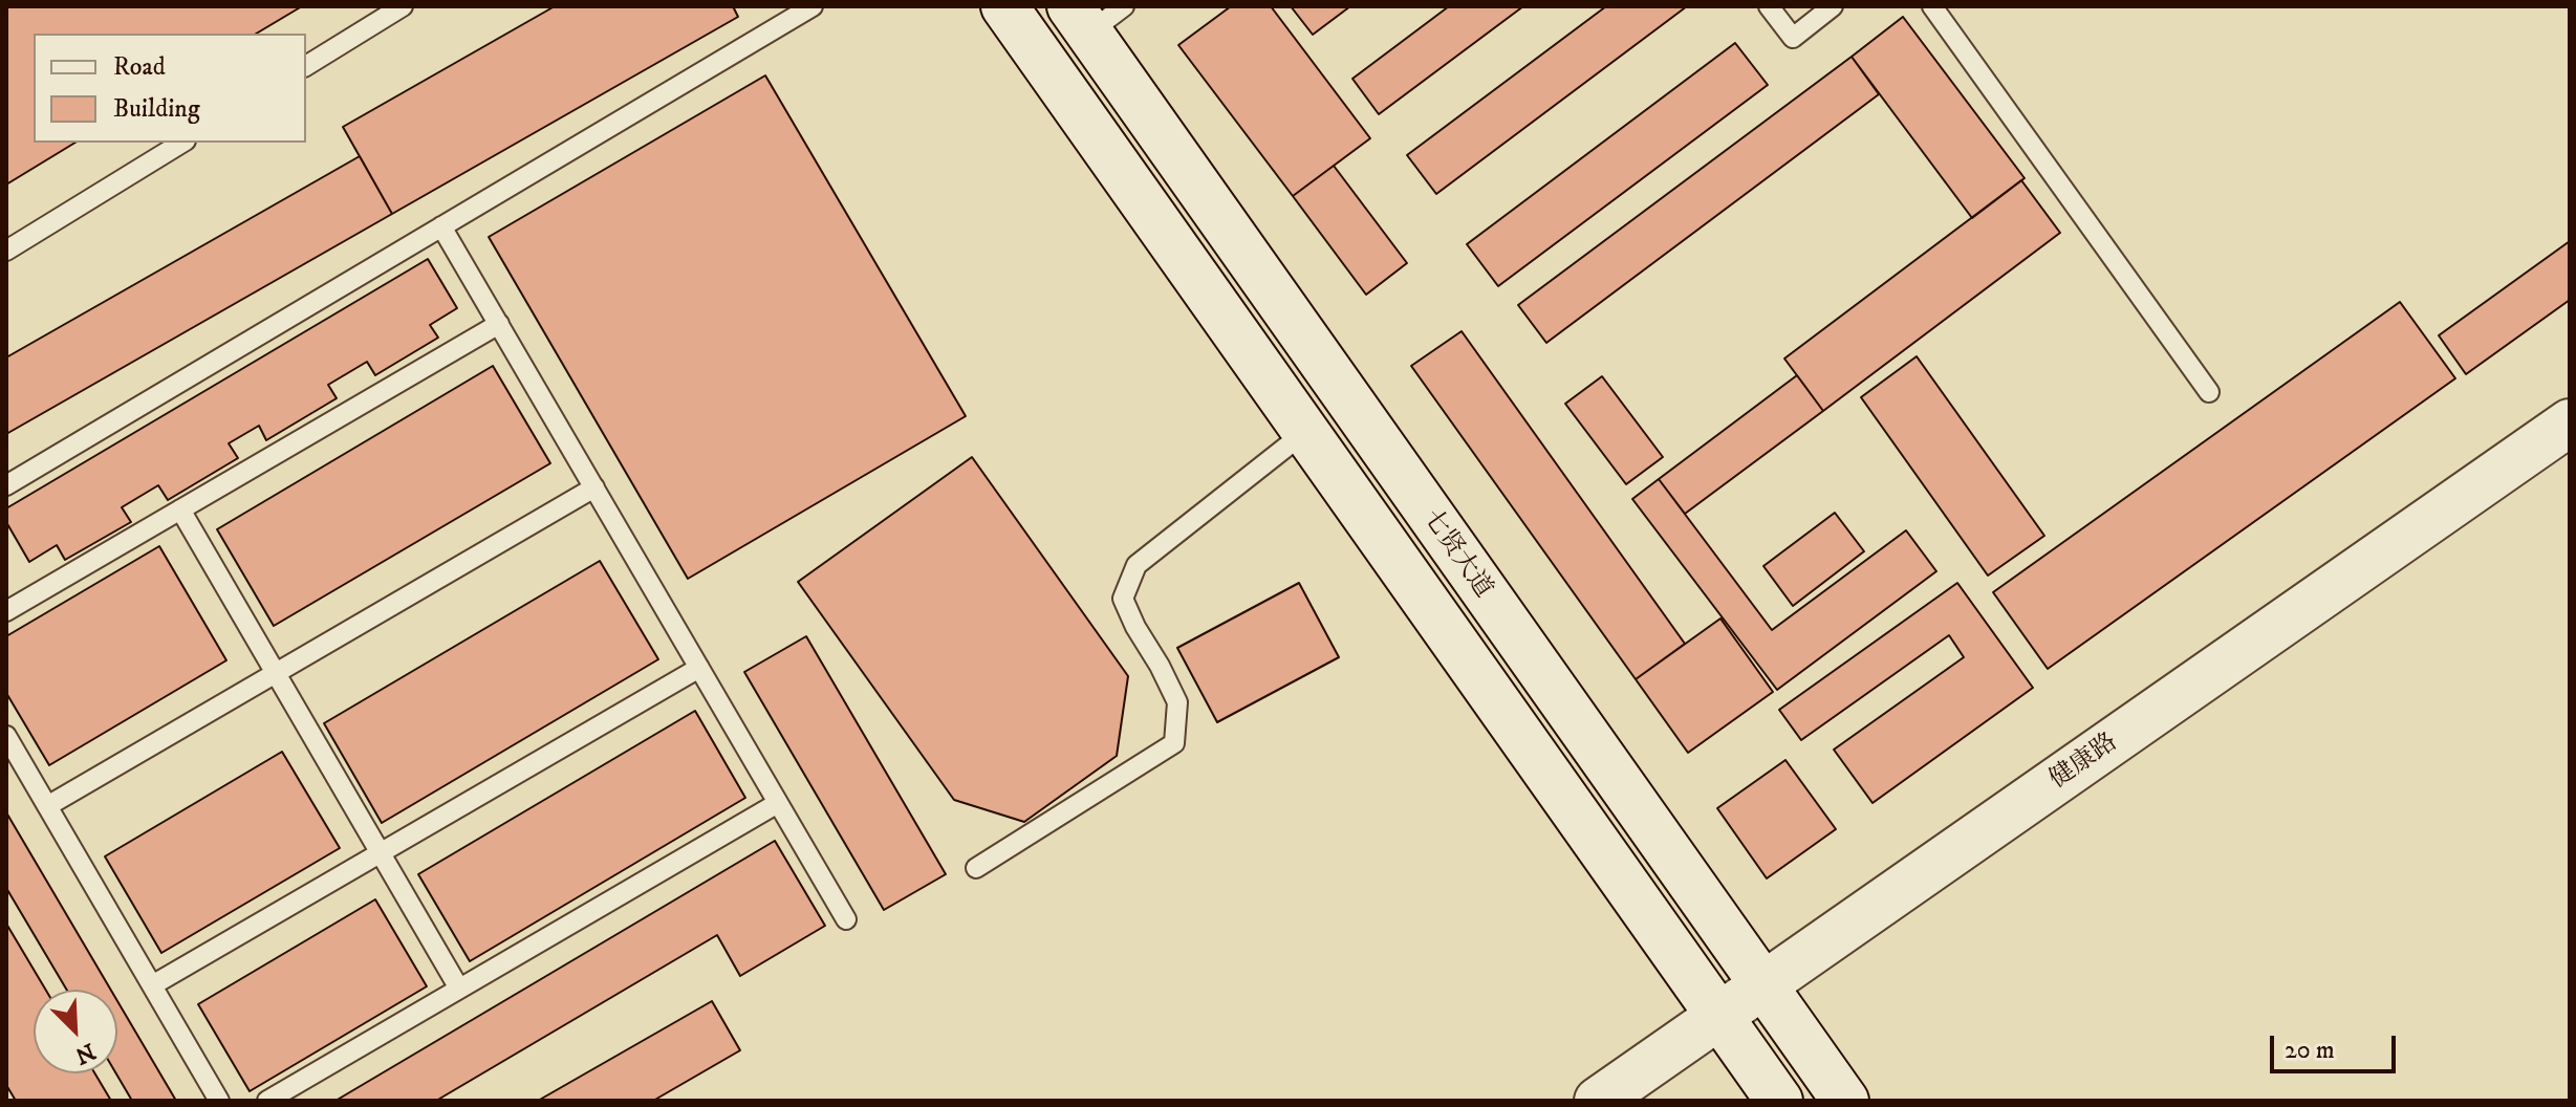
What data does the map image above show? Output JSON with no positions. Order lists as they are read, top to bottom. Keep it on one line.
{"streets":{"main road":["七贤大道","健康路"]},"crossings":[["七贤大道","健康路"]],"legend":["Road","Building"],"scale_bar":"20 m","north":"bottom right"}
